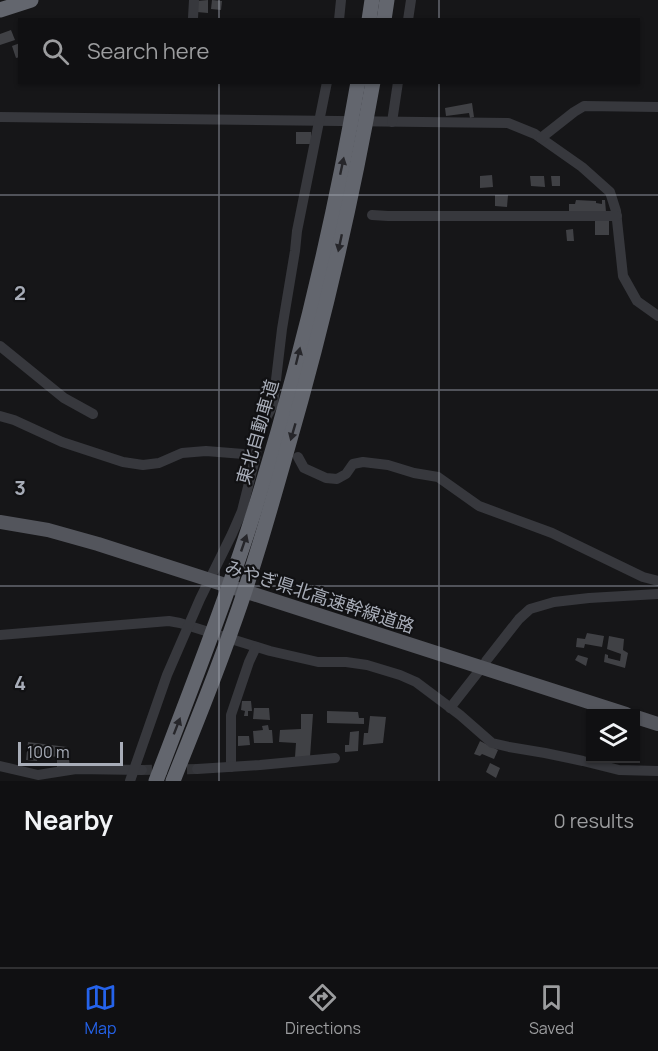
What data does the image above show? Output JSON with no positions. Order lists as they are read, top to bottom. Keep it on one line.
{"streets":{"highway":["東北自動車道"],"main road":["みやぎ県北高速幹線道路"]},"scale_bar":"100 m","page":{"search":"Search here","scale":"100 m","heading":["Nearby","0 results"],"nav":["Map","Directions","Saved"]},"grid":{"rows":["2","3","4"]}}
